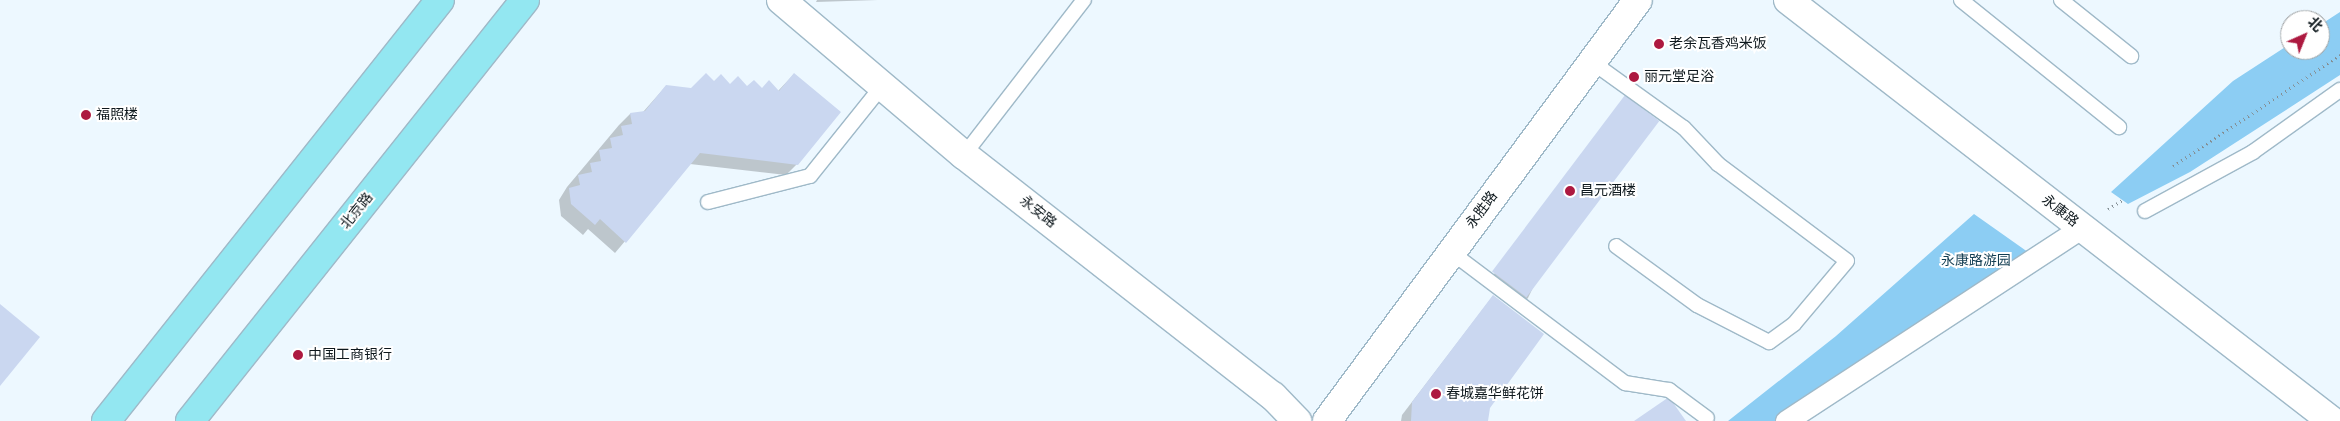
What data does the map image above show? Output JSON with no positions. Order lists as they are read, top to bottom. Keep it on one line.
{"streets":{"main road":["北京路"],"street":["永胜路","永康路","永安路"]},"parks":["永康路游园"],"places":["老余瓦香鸡米饭","丽元堂足浴","福照楼","昌元酒楼","中国工商银行","春城嘉华鲜花饼"],"north":"top right"}
